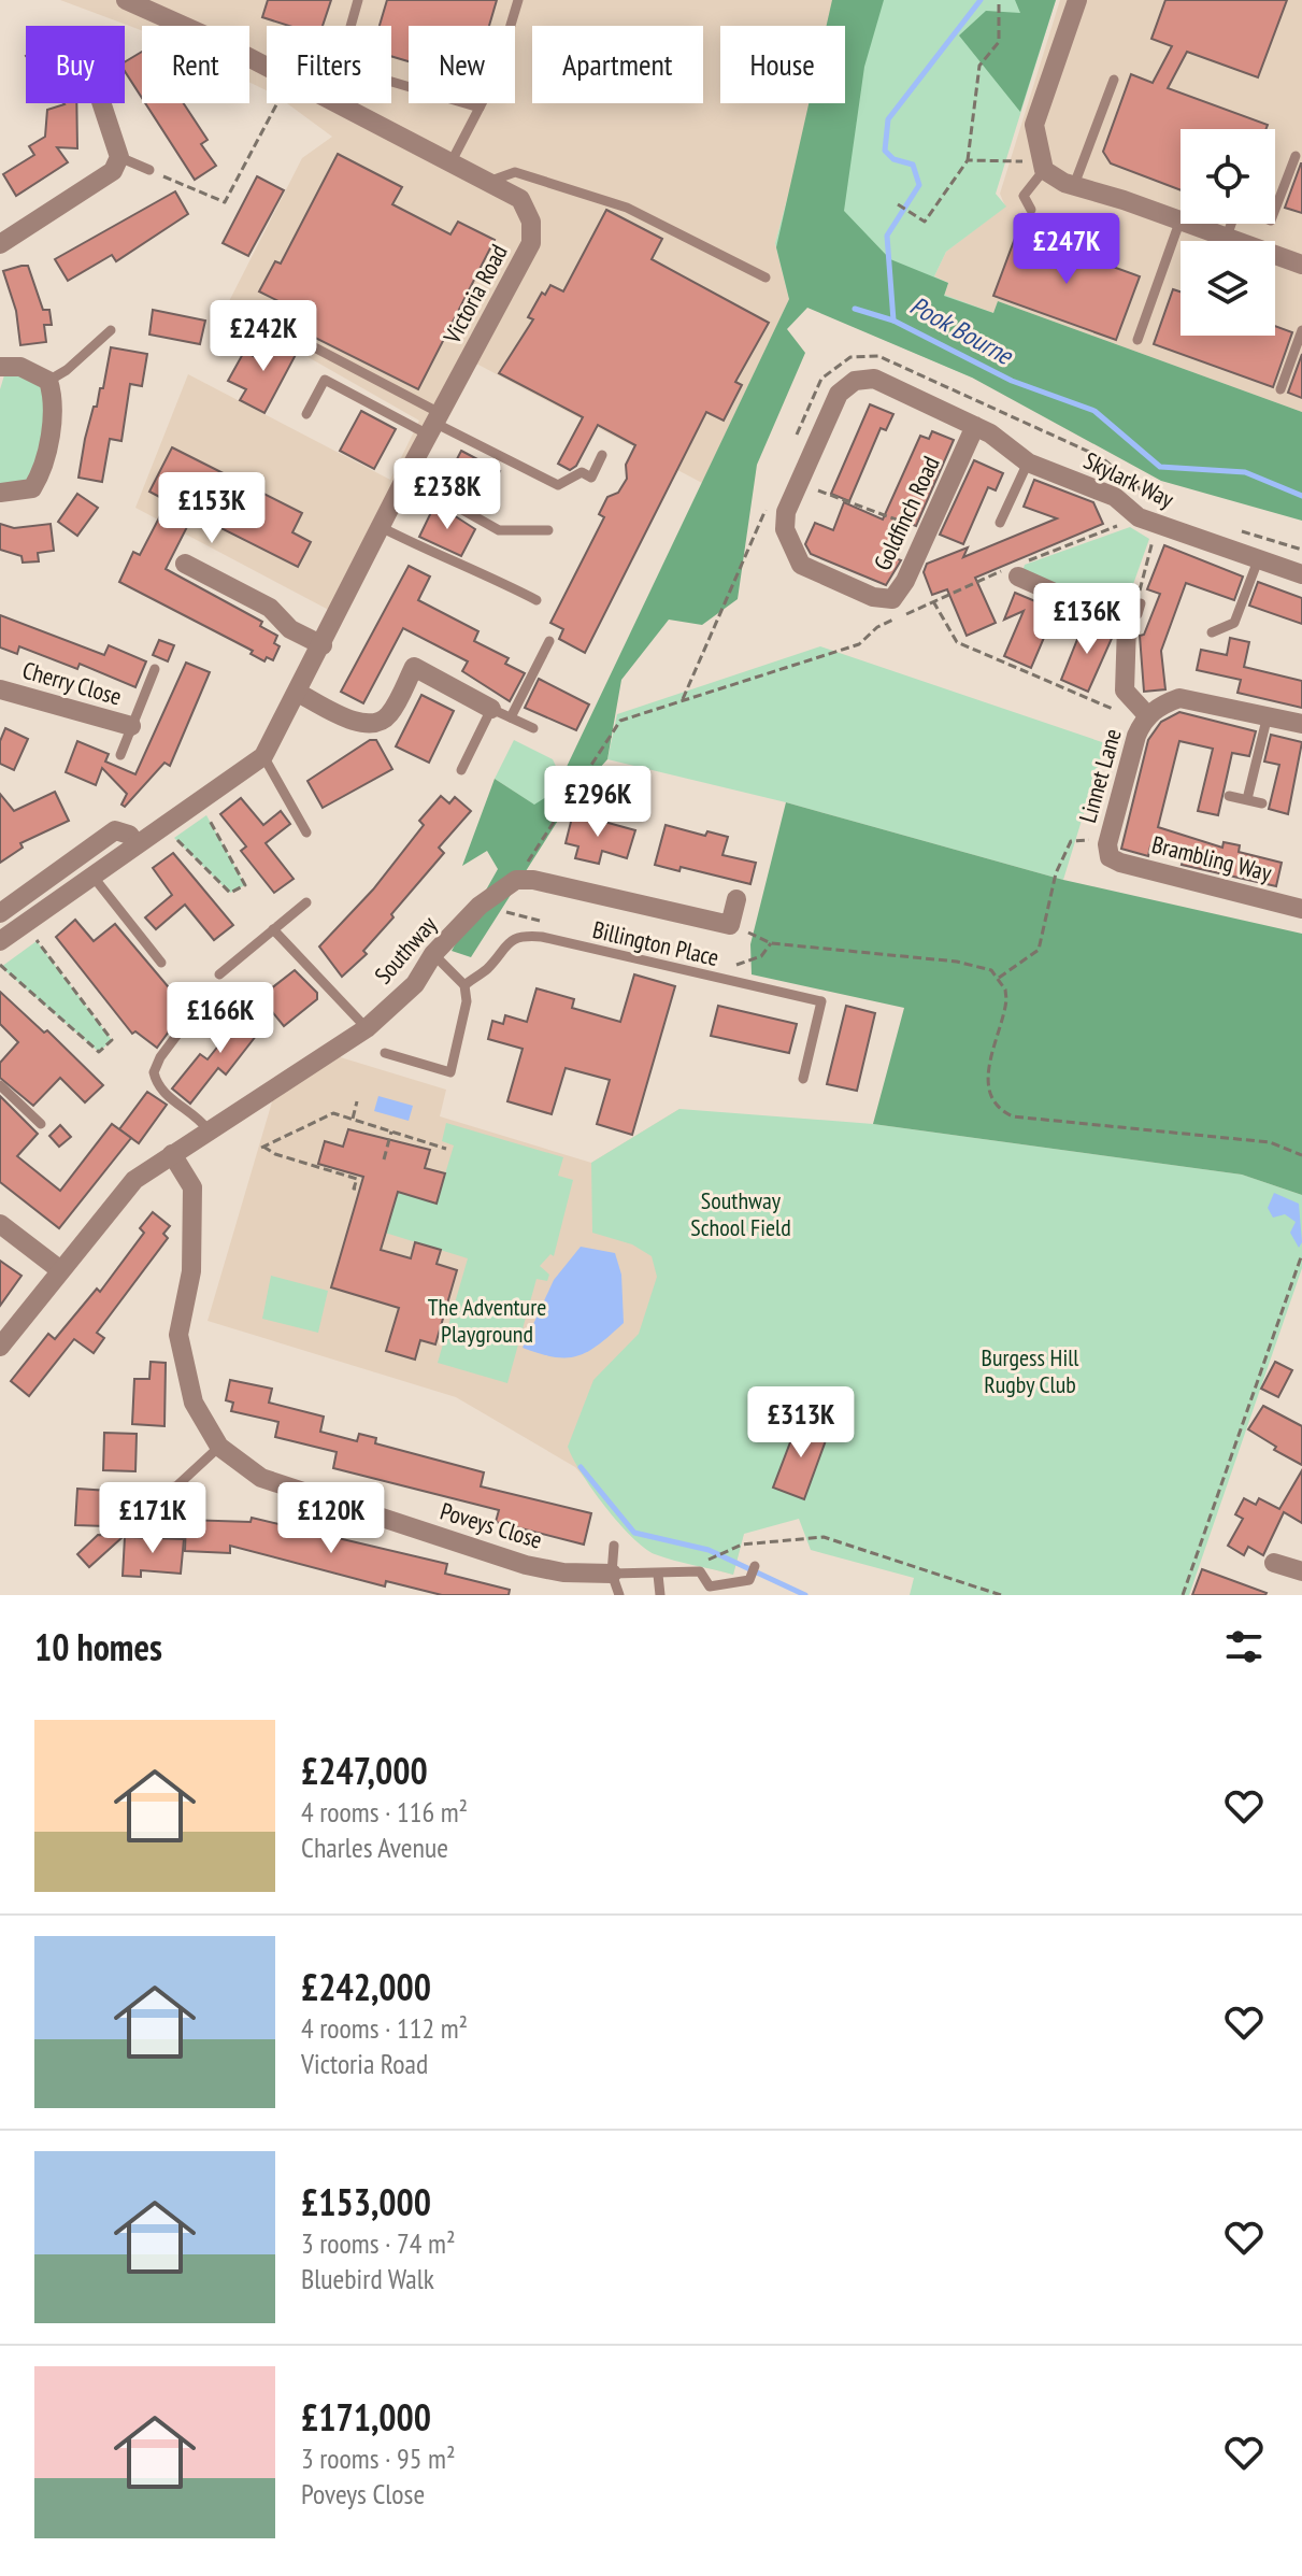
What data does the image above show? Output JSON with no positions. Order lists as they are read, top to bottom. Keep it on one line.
{"streets":{"street":["Victoria Road","Skylark Way","Goldfinch Road","Cherry Close","Linnet Lane","Brambling Way","Southway","Poveys Close"],"lane":["Billington Place"]},"crossings":[["Skylark Way","Goldfinch Road"],["Linnet Lane","Brambling Way"],["Southway","Poveys Close"]],"water":["Pook Bourne"],"parks":["Southway School Field","The Adventure Playground","Burgess Hill Rugby Club"],"page":{"chip":["Buy","Rent","Filters","New","Apartment","House"],"price":["£247K","£242K","£238K","£153K","£136K","£296K","£166K","£313K","£171K","£120K"],"heading":"10 homes","list":[{"name":"£247,000","note":"4 rooms · 116 m² · Charles Avenue"},{"name":"£242,000","note":"4 rooms · 112 m² · Victoria Road"},{"name":"£153,000","note":"3 rooms · 74 m² · Bluebird Walk"},{"name":"£171,000","note":"3 rooms · 95 m² · Poveys Close"}]}}
